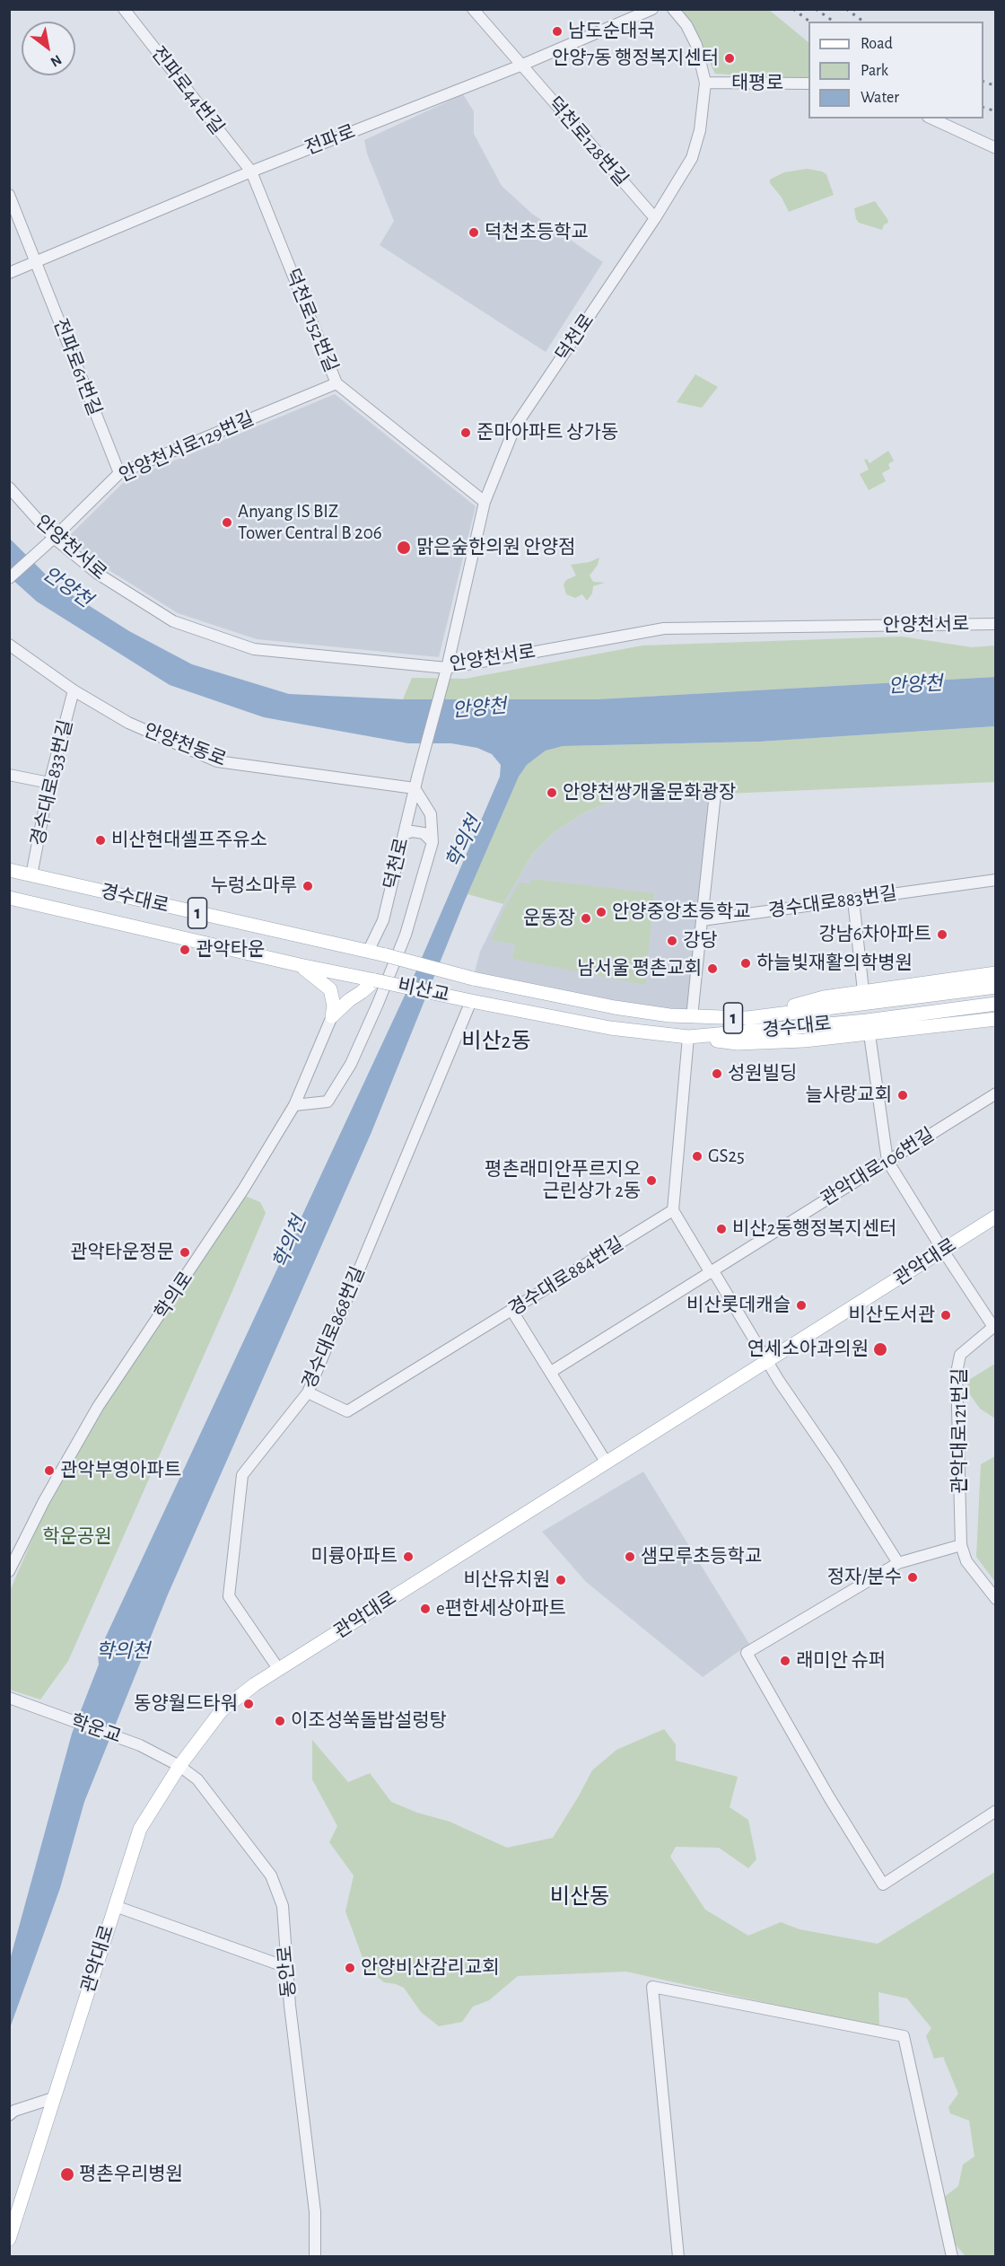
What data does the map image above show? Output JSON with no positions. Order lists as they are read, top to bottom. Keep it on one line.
{"streets":{"main road":["경수대로","1","비산교","관악대로"],"street":["태평로","전파로44번길","전파로","덕천로128번길","덕천로152번길","덕천로","전파로61번길","안양천서로129번길","안양천서로","안양천동로","경수대로833번길","경수대로883번길","관악대로106번길","경수대로884번길","학의로","경수대로868번길","관악대로121번길","학운교","동안로"]},"crossings":[["태평로","덕천로"],["전파로44번길","전파로"],["전파로44번길","덕천로152번길"],["전파로","덕천로128번길"],["전파로","덕천로152번길"],["전파로","전파로61번길"],["덕천로128번길","덕천로"],["덕천로152번길","덕천로"],["덕천로152번길","안양천서로129번길"],["덕천로","안양천서로"],["덕천로","안양천동로"],["덕천로","경수대로"],["전파로61번길","안양천서로129번길"],["안양천서로129번길","안양천서로"],["안양천동로","경수대로833번길"],["경수대로833번길","경수대로"],["경수대로","비산교"],["경수대로","경수대로868번길"],["비산교","경수대로868번길"],["관악대로106번길","관악대로121번길"],["관악대로","경수대로868번길"],["관악대로","관악대로121번길"],["관악대로","동안로"],["경수대로884번길","경수대로868번길"],["학운교","동안로"]],"districts":["비산2동","비산동"],"water":["안양천","학의천"],"parks":["학운공원"],"places":["남도순대국","안양7동 행정복지센터","덕천초등학교","준마아파트 상가동","Anyang IS BIZ Tower Central B 206","맑은숲한의원 안양점","안양천쌍개울문화광장","비산현대셀프주유소","누렁소마루","안양중앙초등학교","운동장","강남6차아파트","강당","관악타운","하늘빛재활의학병원","남서울 평촌교회","성원빌딩","늘사랑교회","GS25","평촌래미안푸르지오 근린상가 2동","비산2동행정복지센터","관악타운정문","비산롯데캐슬","비산도서관","연세소아과의원","관악부영아파트","미륭아파트","샘모루초등학교","정자/분수","비산유치원","e편한세상아파트","래미안 슈퍼","동양월드타워","이조성쑥돌밥설렁탕","안양비산감리교회","평촌우리병원"],"legend":["Road","Park","Water"],"north":"bottom right"}
